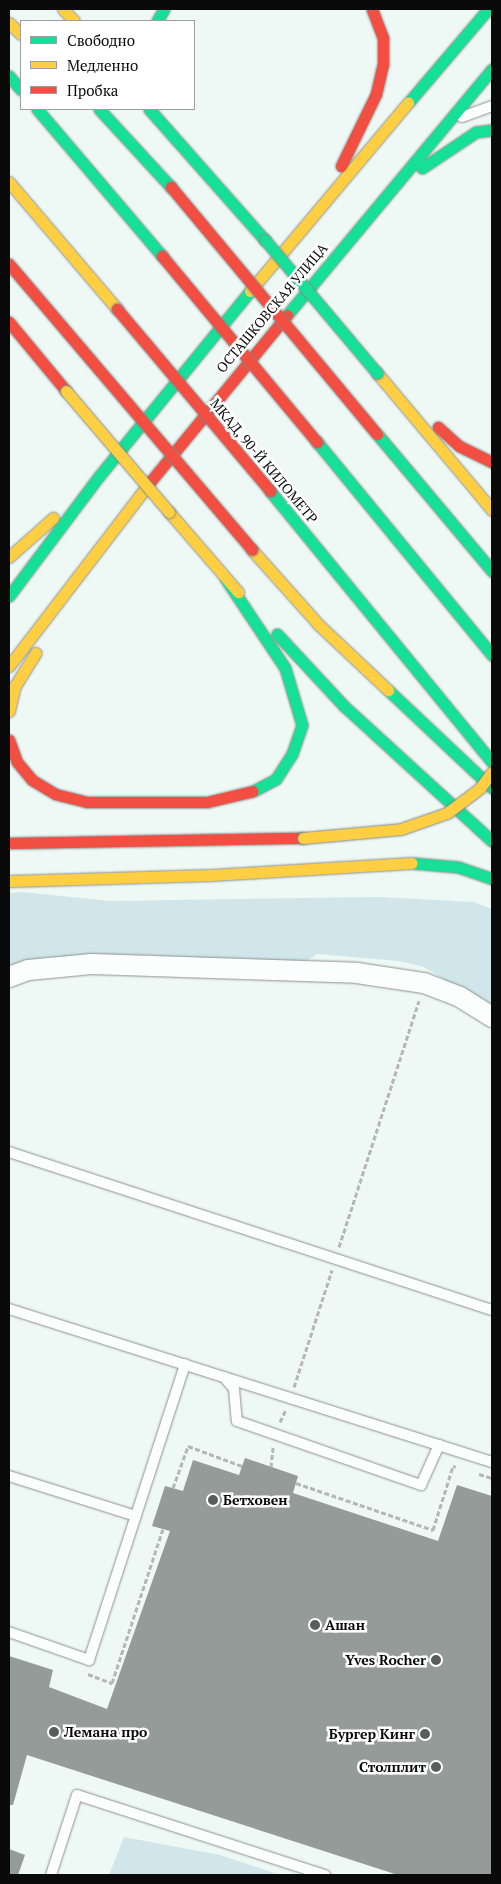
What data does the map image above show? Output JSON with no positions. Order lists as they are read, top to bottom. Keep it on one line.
{"streets":{"main road":["ОСТАШКОВСКАЯ УЛИЦА","МКАД, 90-Й КИЛОМЕТР"]},"places":["Бетховен","Ашан","Yves Rocher","Лемана про","Бургер Кинг","Столплит"],"legend":["Свободно","Медленно","Пробка"]}
